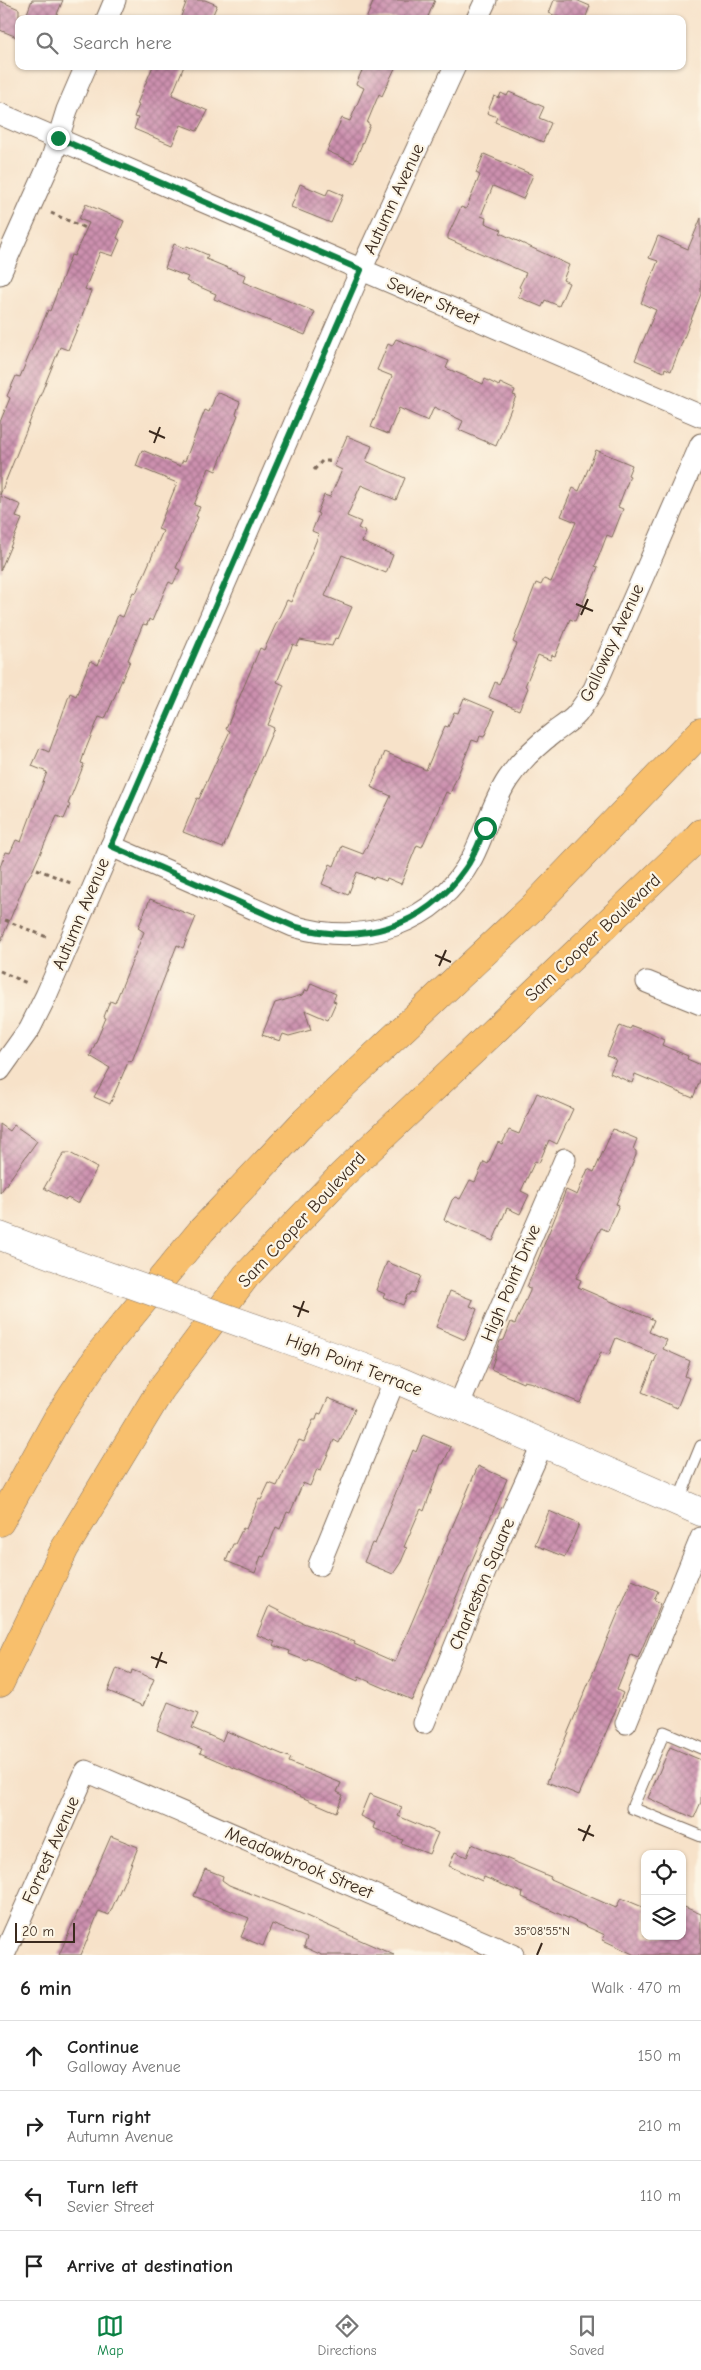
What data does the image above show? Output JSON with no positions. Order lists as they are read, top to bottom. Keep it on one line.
{"streets":{"highway":["Sam Cooper Boulevard"],"street":["Autumn Avenue","Sevier Street","Galloway Avenue","High Point Drive","High Point Terrace","Charleston Square","Forrest Avenue","Meadowbrook Street"]},"crossings":[["Autumn Avenue","Sevier Street"],["Autumn Avenue","Galloway Avenue"],["High Point Drive","High Point Terrace"],["High Point Terrace","Charleston Square"],["Forrest Avenue","Meadowbrook Street"]],"scale_bar":"20 m","page":{"search":"Search here","scale":"20 m","heading":["6 min","Walk · 470 m"],"list":[["Continue","Galloway Avenue","150 m"],["Turn right","Autumn Avenue","210 m"],["Turn left","Sevier Street","110 m"],"Arrive at destination"],"nav":["Map","Directions","Saved"]},"coordinates":["35°08'55\"N"]}
